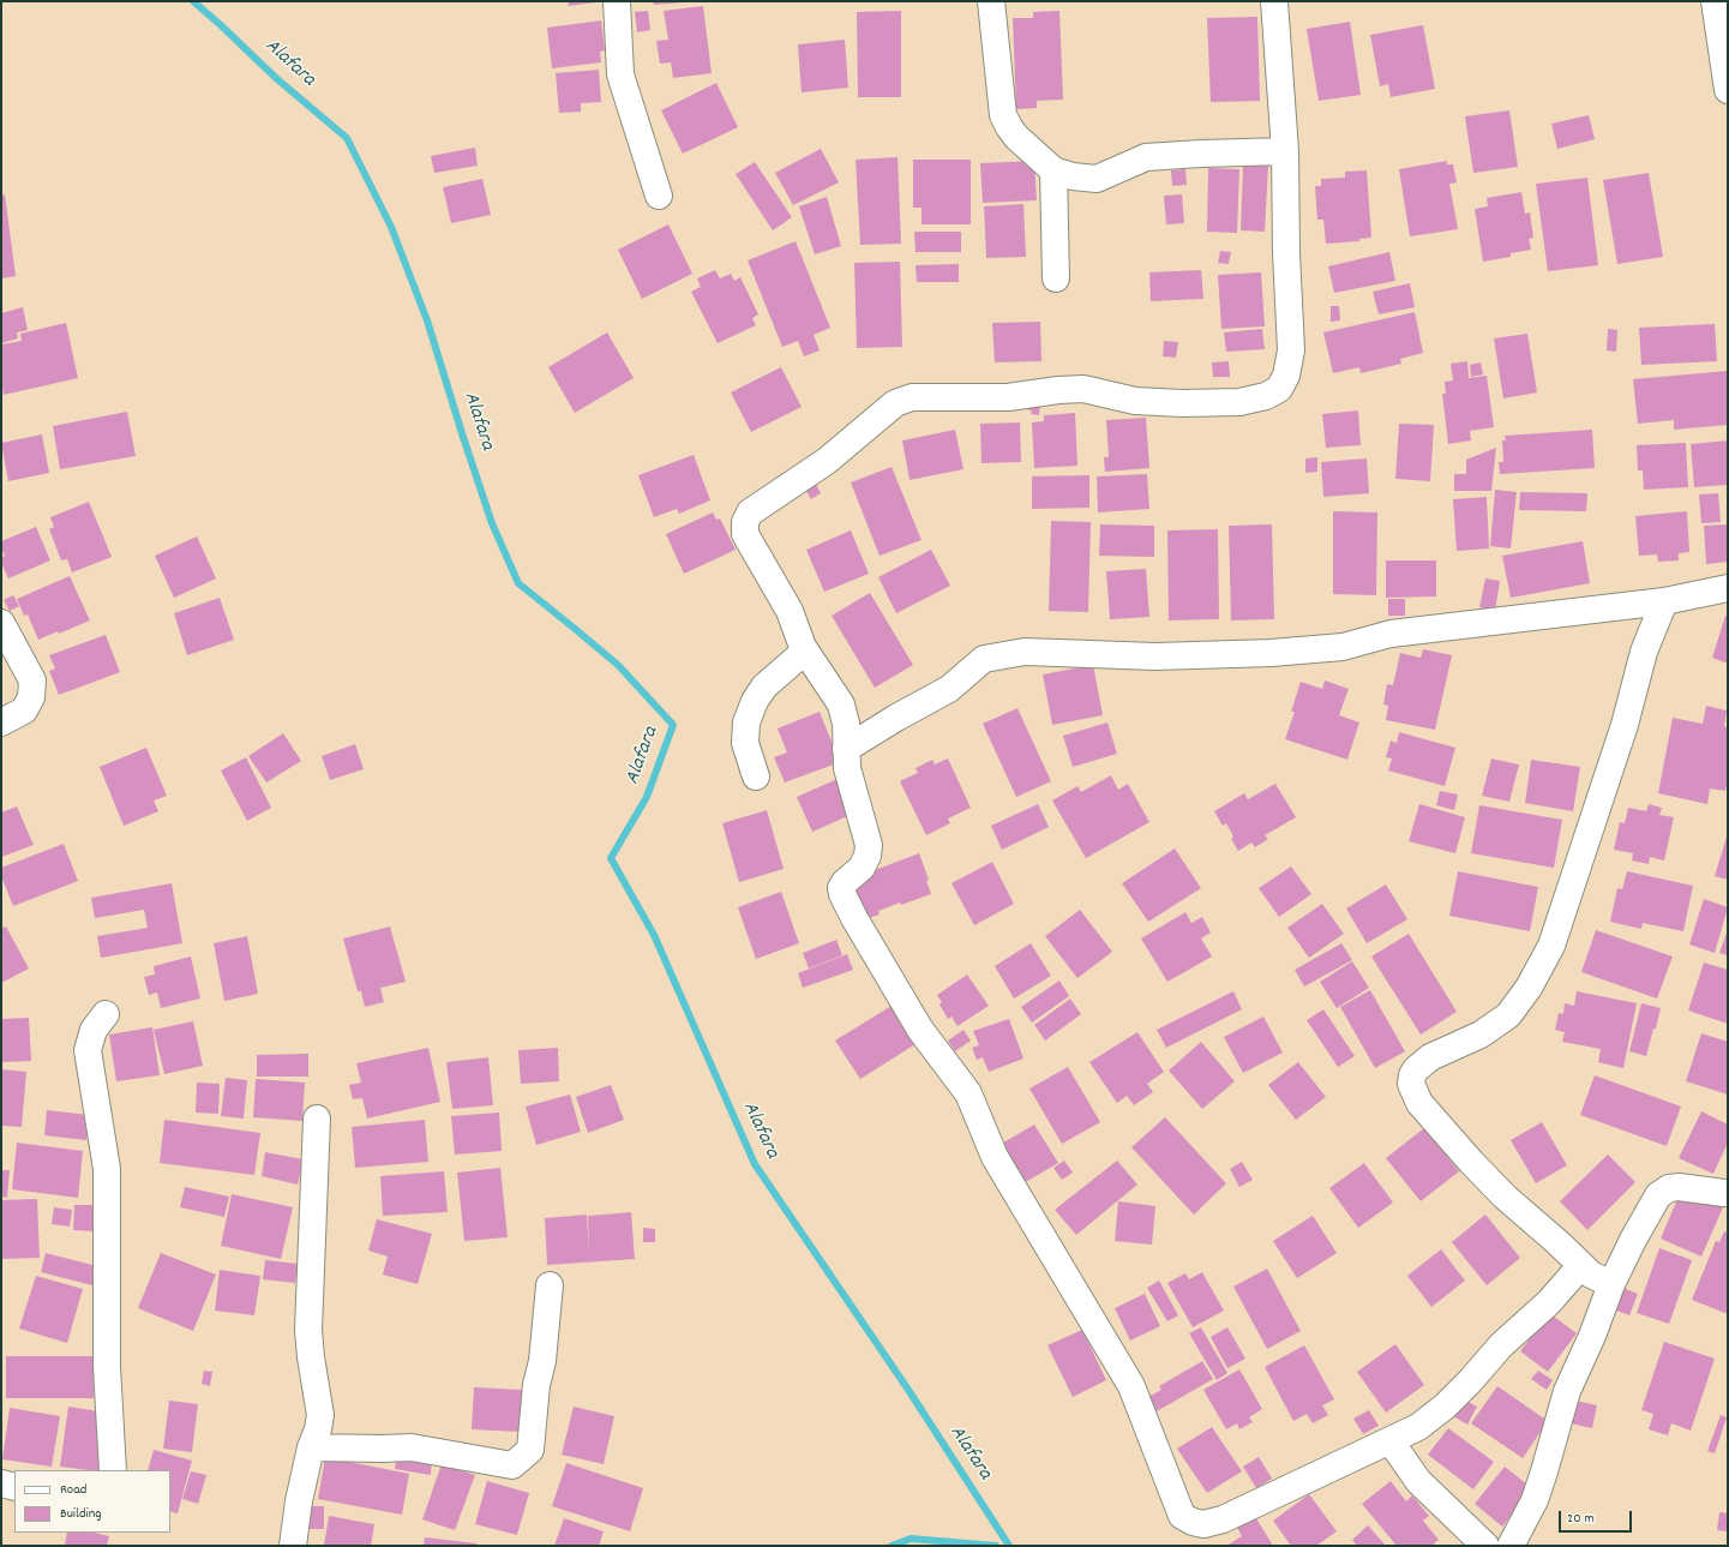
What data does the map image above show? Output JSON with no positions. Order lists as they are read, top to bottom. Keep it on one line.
{"water":["Alafara"],"legend":["Road","Building"],"scale_bar":"20 m"}
